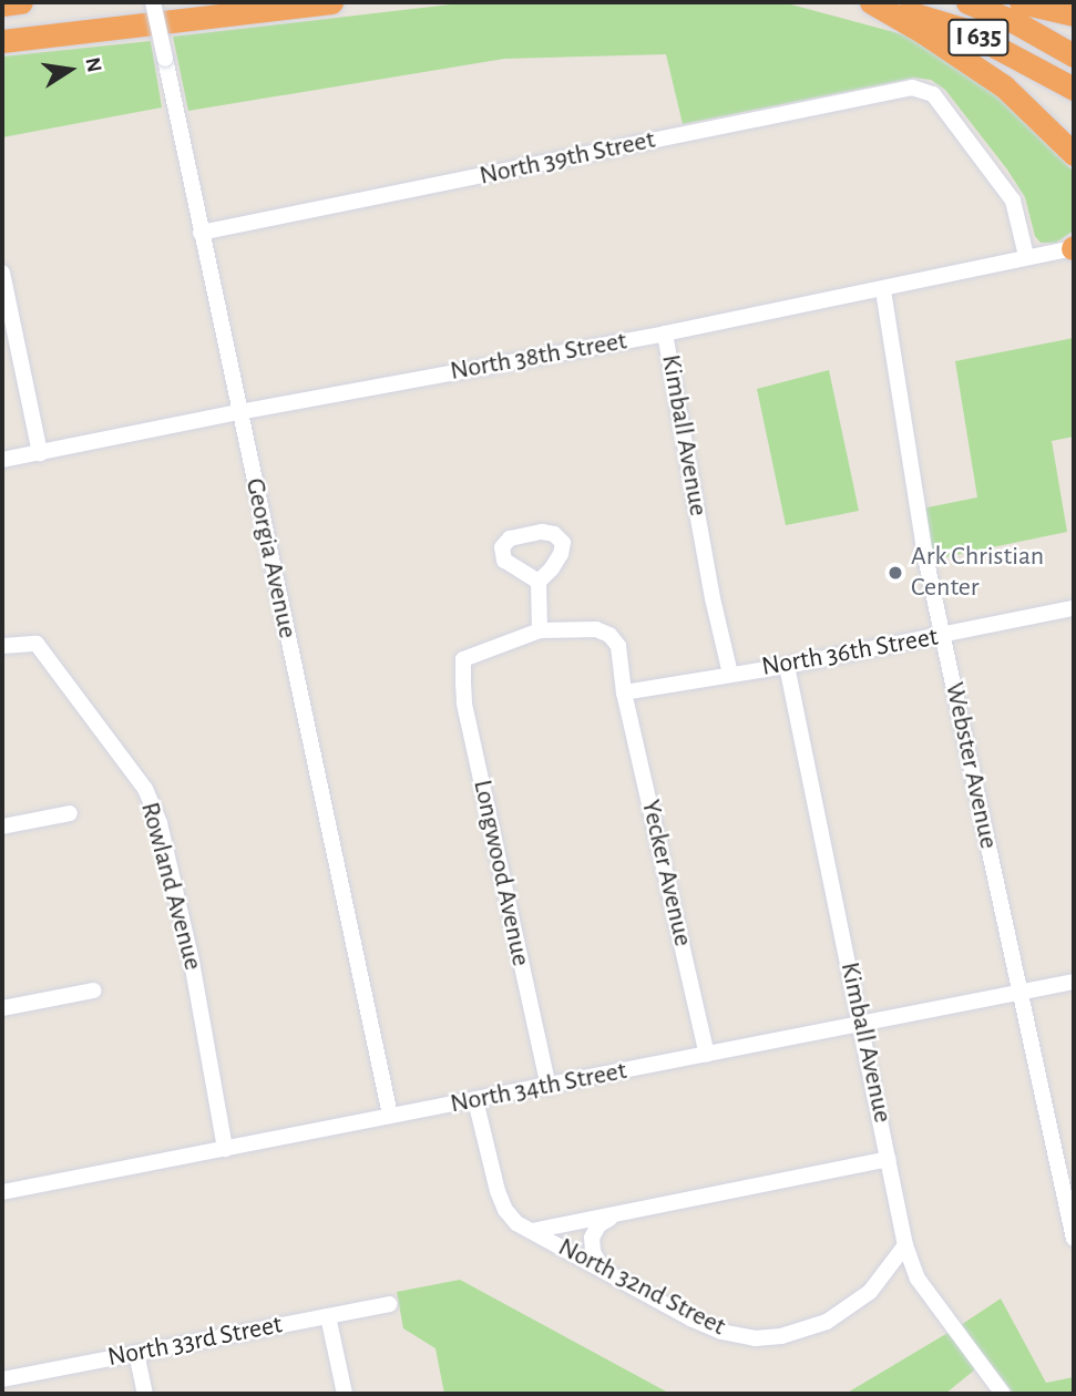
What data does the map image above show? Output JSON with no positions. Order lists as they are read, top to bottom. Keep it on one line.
{"streets":{"highway":["I 635"],"street":["North 39th Street","North 38th Street","Kimball Avenue","Georgia Avenue","North 36th Street","Webster Avenue","Longwood Avenue","Yecker Avenue","Rowland Avenue","North 34th Street","North 32nd Street","North 33rd Street"]},"crossings":[["North 39th Street","North 38th Street"],["North 39th Street","Georgia Avenue"],["North 38th Street","Kimball Avenue"],["North 38th Street","Georgia Avenue"],["North 38th Street","Webster Avenue"],["Kimball Avenue","North 36th Street"],["Kimball Avenue","North 34th Street"],["Kimball Avenue","North 32nd Street"],["Georgia Avenue","North 34th Street"],["North 36th Street","Webster Avenue"],["North 36th Street","Yecker Avenue"],["Webster Avenue","North 34th Street"],["Longwood Avenue","Yecker Avenue"],["Longwood Avenue","North 34th Street"],["Yecker Avenue","North 34th Street"],["Rowland Avenue","North 34th Street"],["North 34th Street","North 32nd Street"]],"places":["Ark Christian Center"],"north":"right"}
